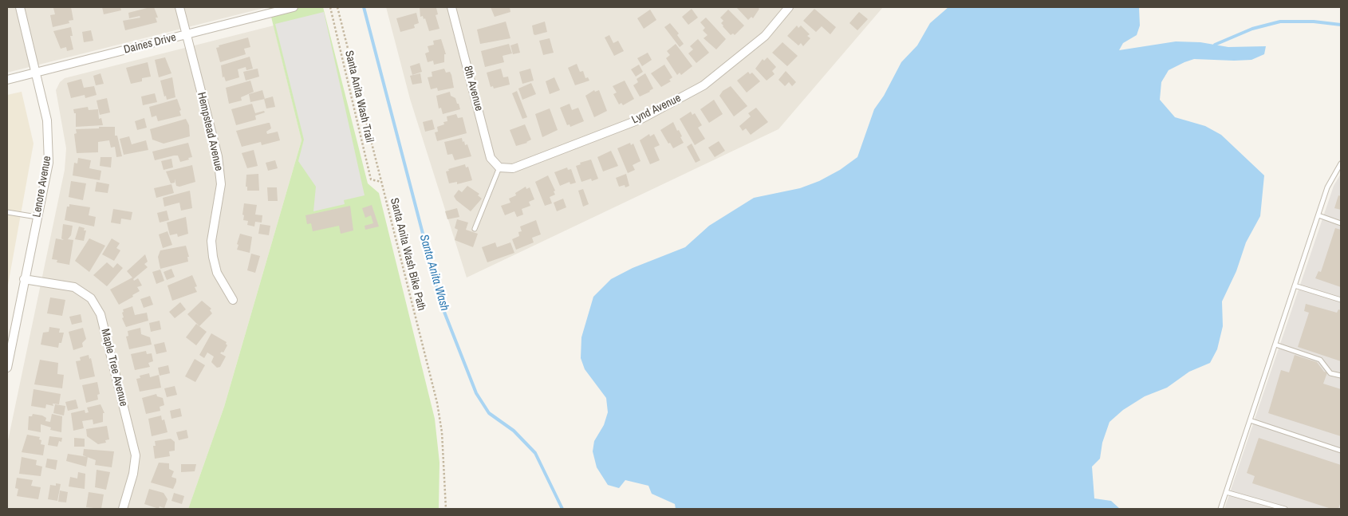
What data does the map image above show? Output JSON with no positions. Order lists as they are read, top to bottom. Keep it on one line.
{"streets":{"street":["Daines Drive","8th Avenue","Lynd Avenue","Hempstead Avenue","Lenore Avenue","Maple Tree Avenue"],"path":["Santa Anita Wash Trail","Santa Anita Wash Bike Path"]},"crossings":[["Daines Drive","Hempstead Avenue"],["Daines Drive","Lenore Avenue"],["8th Avenue","Lynd Avenue"],["Santa Anita Wash Trail","Santa Anita Wash Bike Path"],["Lenore Avenue","Maple Tree Avenue"]],"water":["Santa Anita Wash"]}
